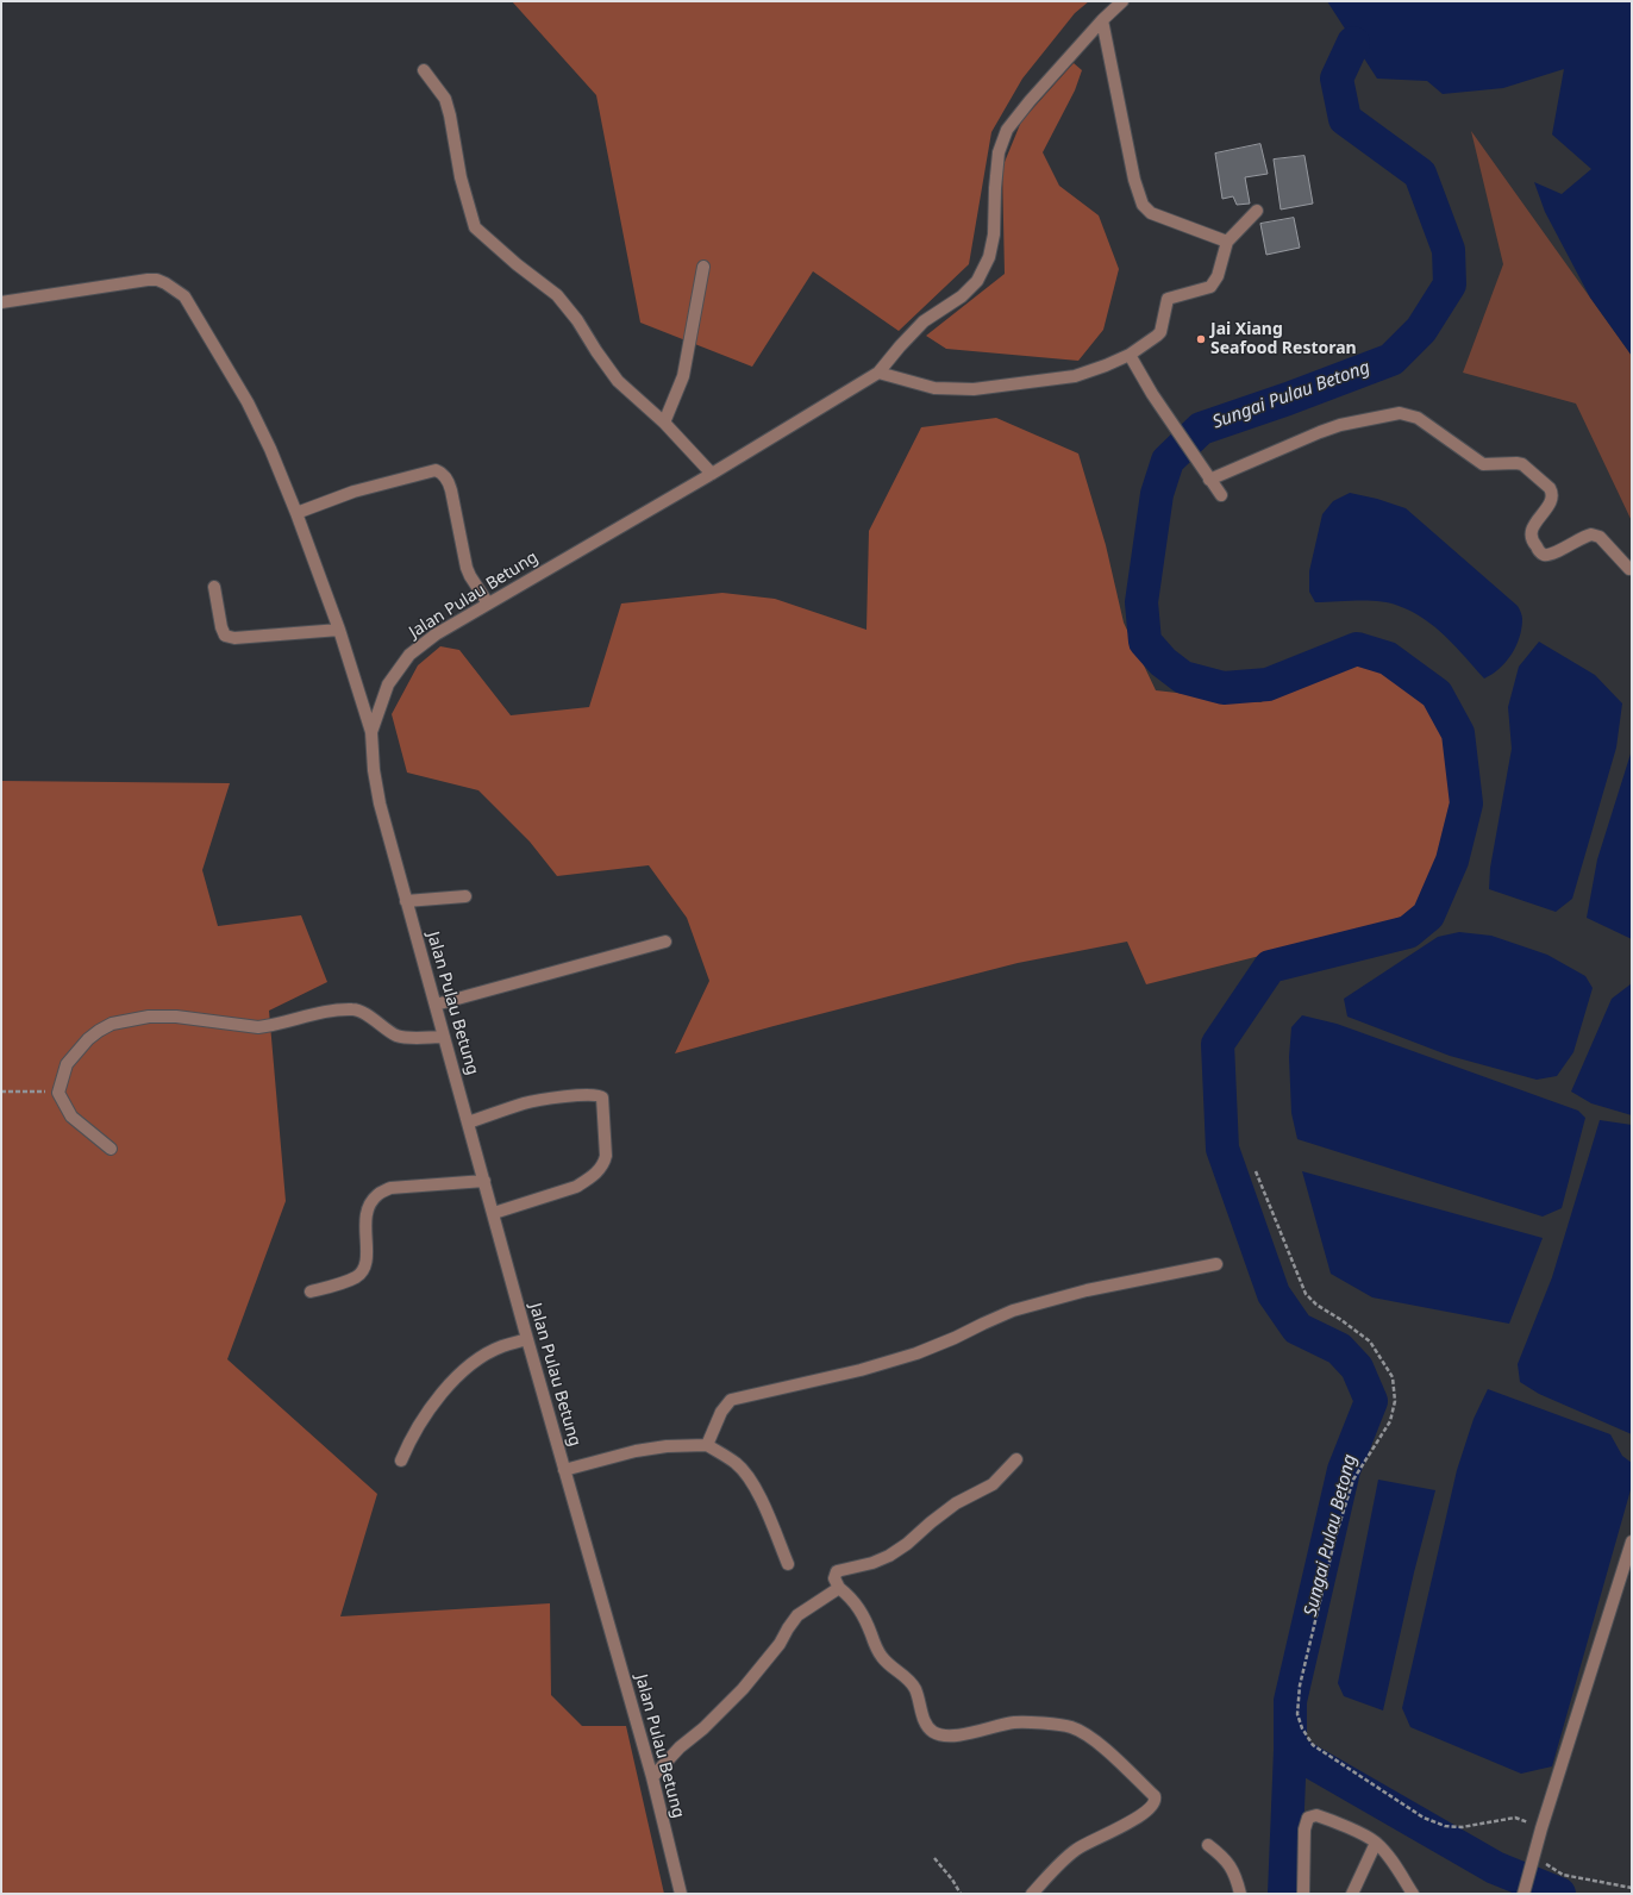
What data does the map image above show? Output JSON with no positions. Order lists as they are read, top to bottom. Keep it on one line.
{"streets":{"street":["Jalan Pulau Betung"]},"water":["Sungai Pulau Betong"],"places":["Jai Xiang Seafood Restoran"]}
